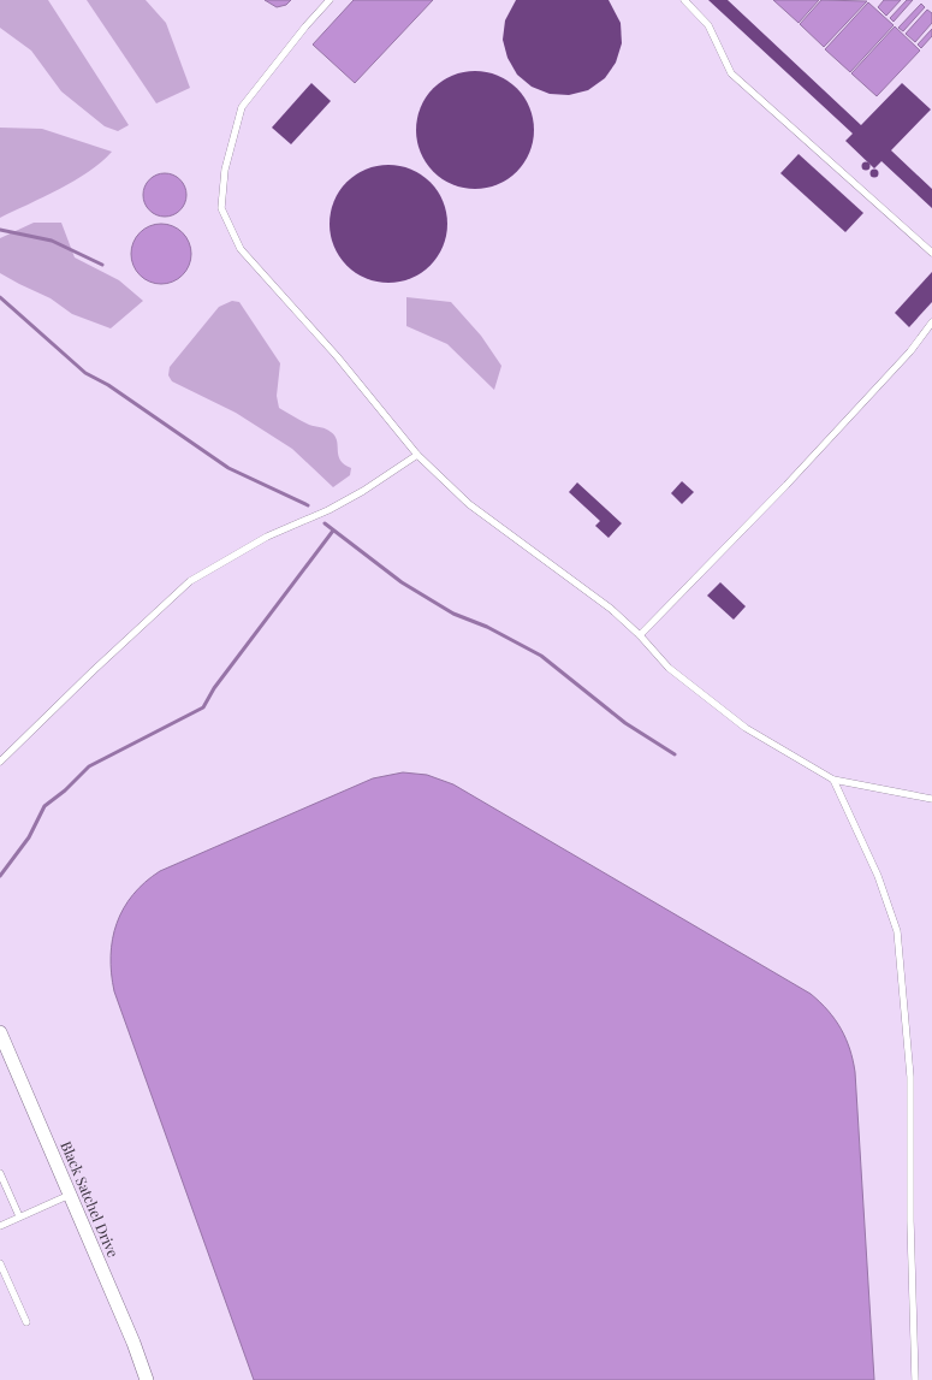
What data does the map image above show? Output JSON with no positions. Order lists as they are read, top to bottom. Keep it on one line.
{"streets":{"street":["Black Satchel Drive"]}}
